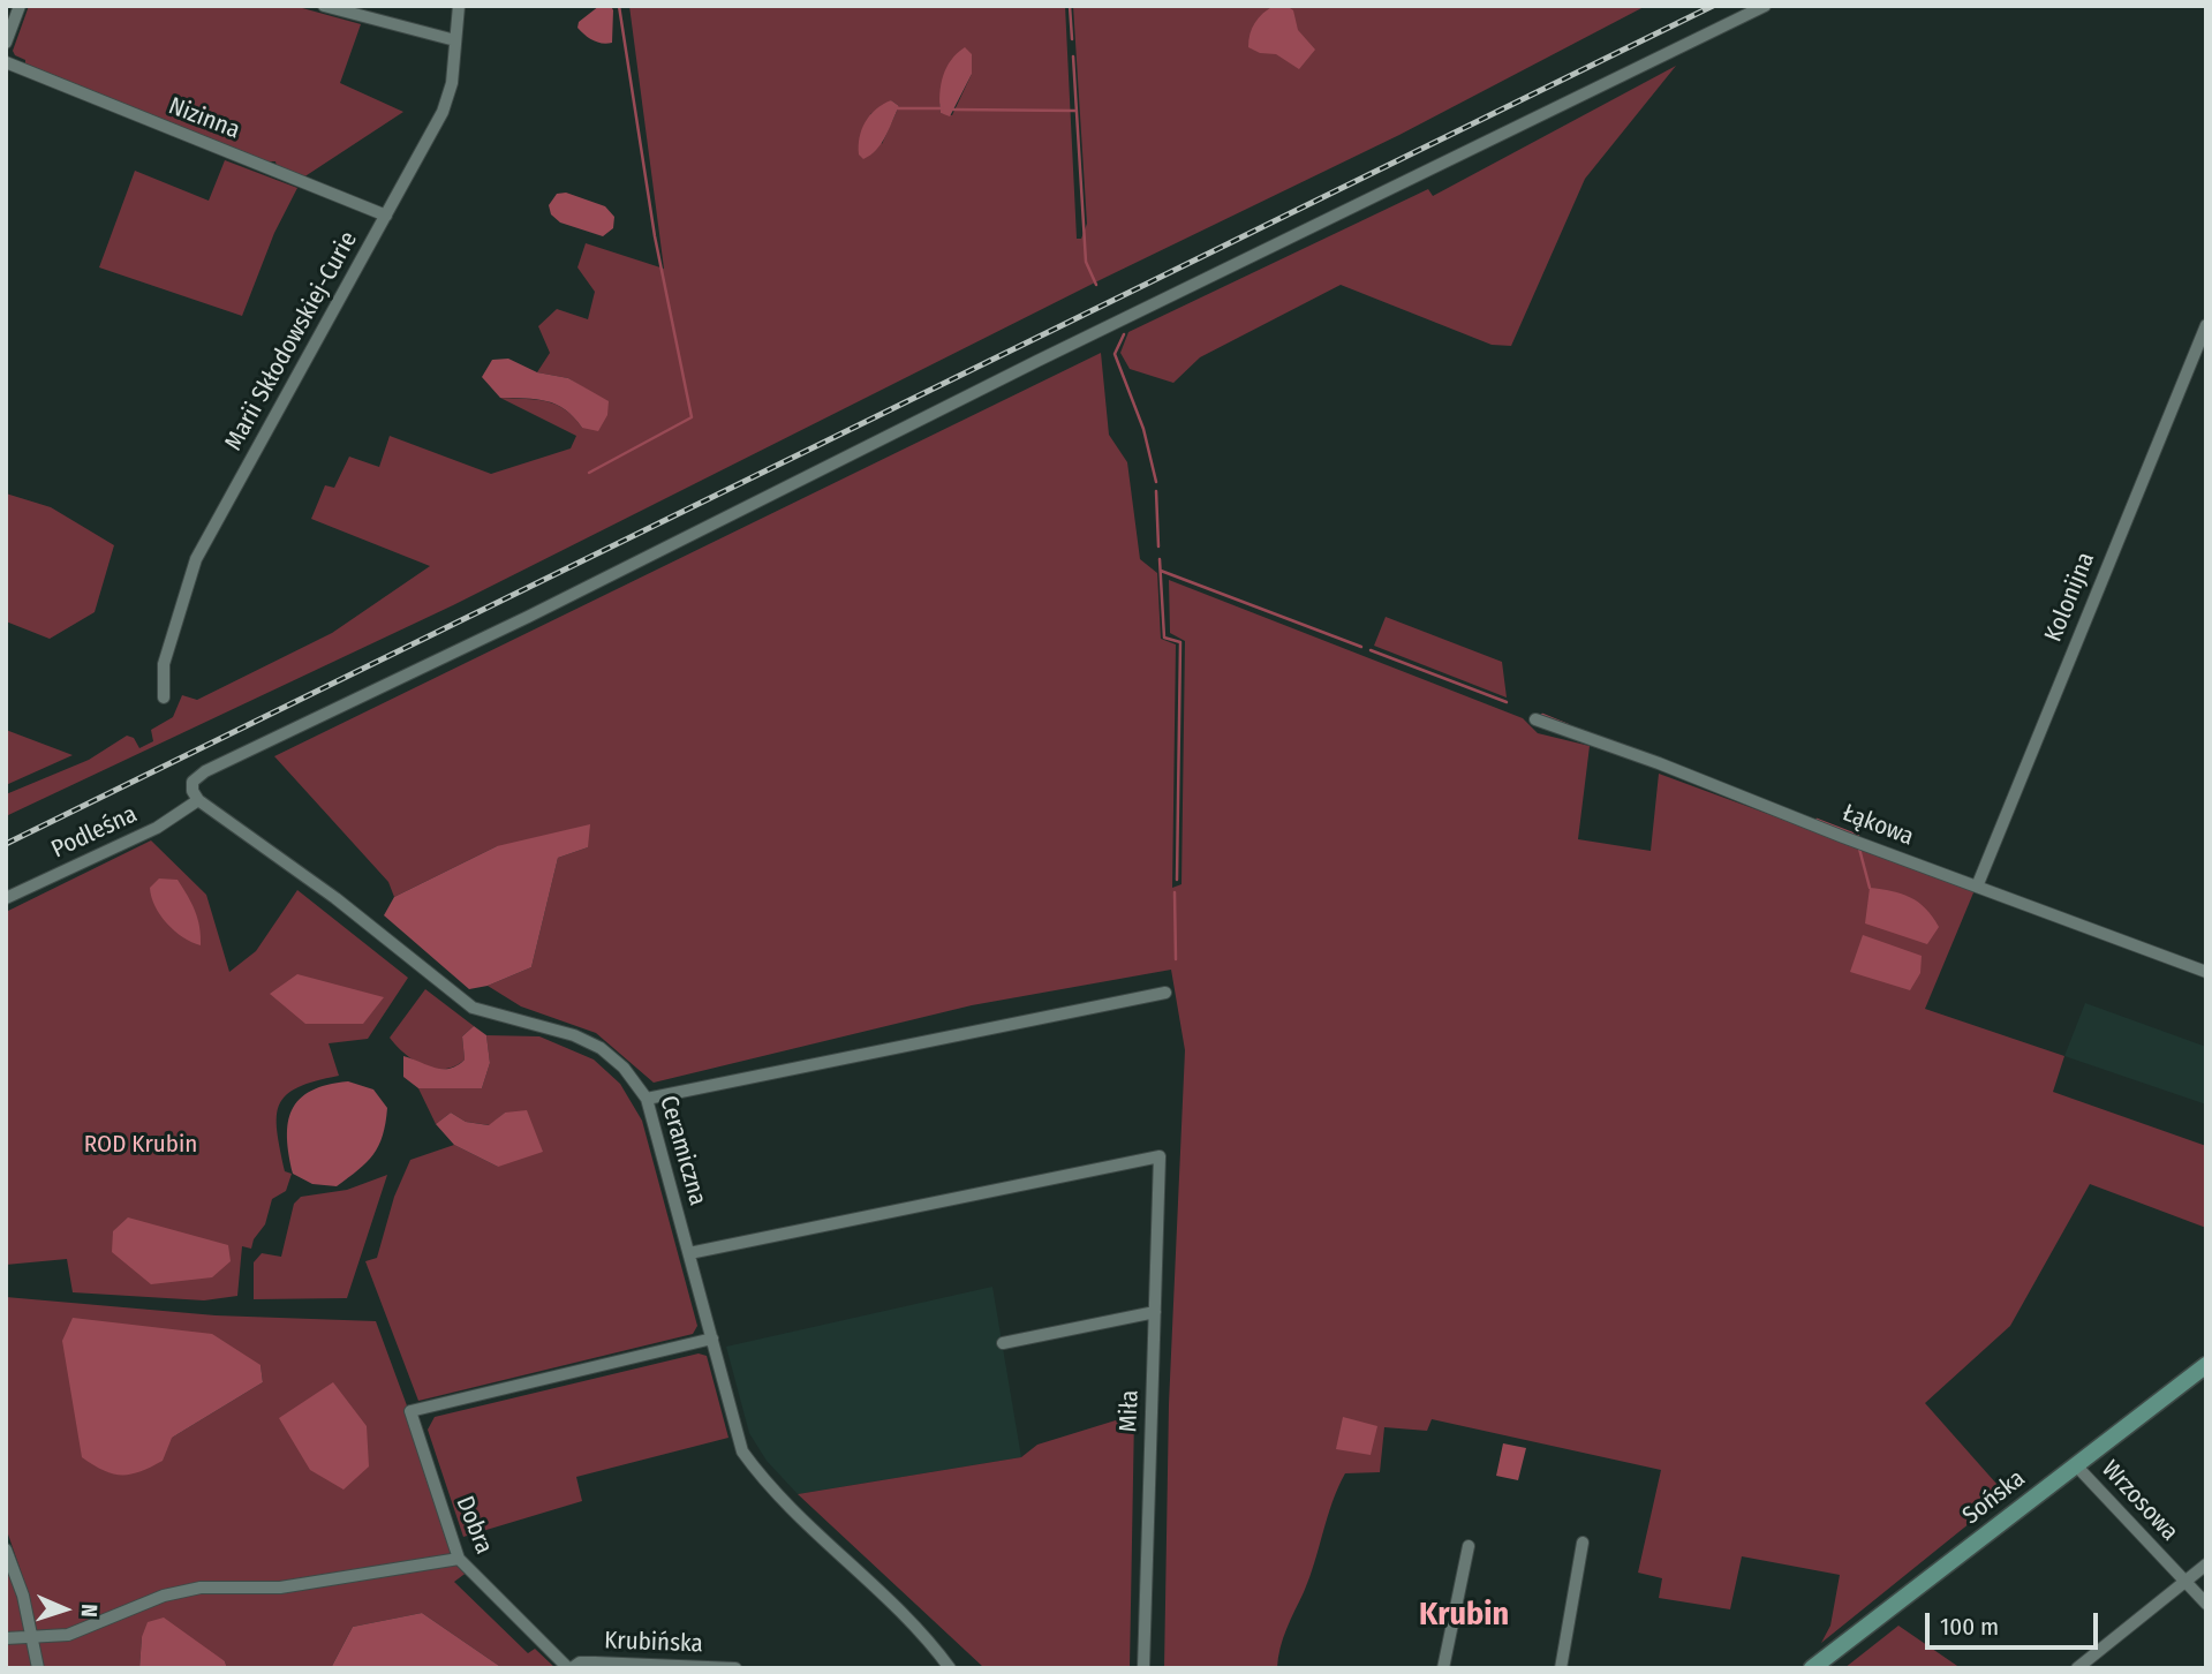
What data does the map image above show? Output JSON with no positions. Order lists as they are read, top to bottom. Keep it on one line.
{"streets":{"street":["Nizinna","Marii Skłodowskiej-Curie","Kolonijna","Łąkowa","Podleśna","Ceramiczna","Miła","Sońska","Wrzosowa","Dobra","Krubińska"]},"crossings":[["Nizinna","Marii Skłodowskiej-Curie"],["Kolonijna","Łąkowa"],["Podleśna","Ceramiczna"],["Ceramiczna","Miła"],["Ceramiczna","Dobra"],["Sońska","Wrzosowa"],["Dobra","Krubińska"]],"districts":["Krubin"],"parks":["ROD Krubin"],"scale_bar":"100 m","north":"right"}
